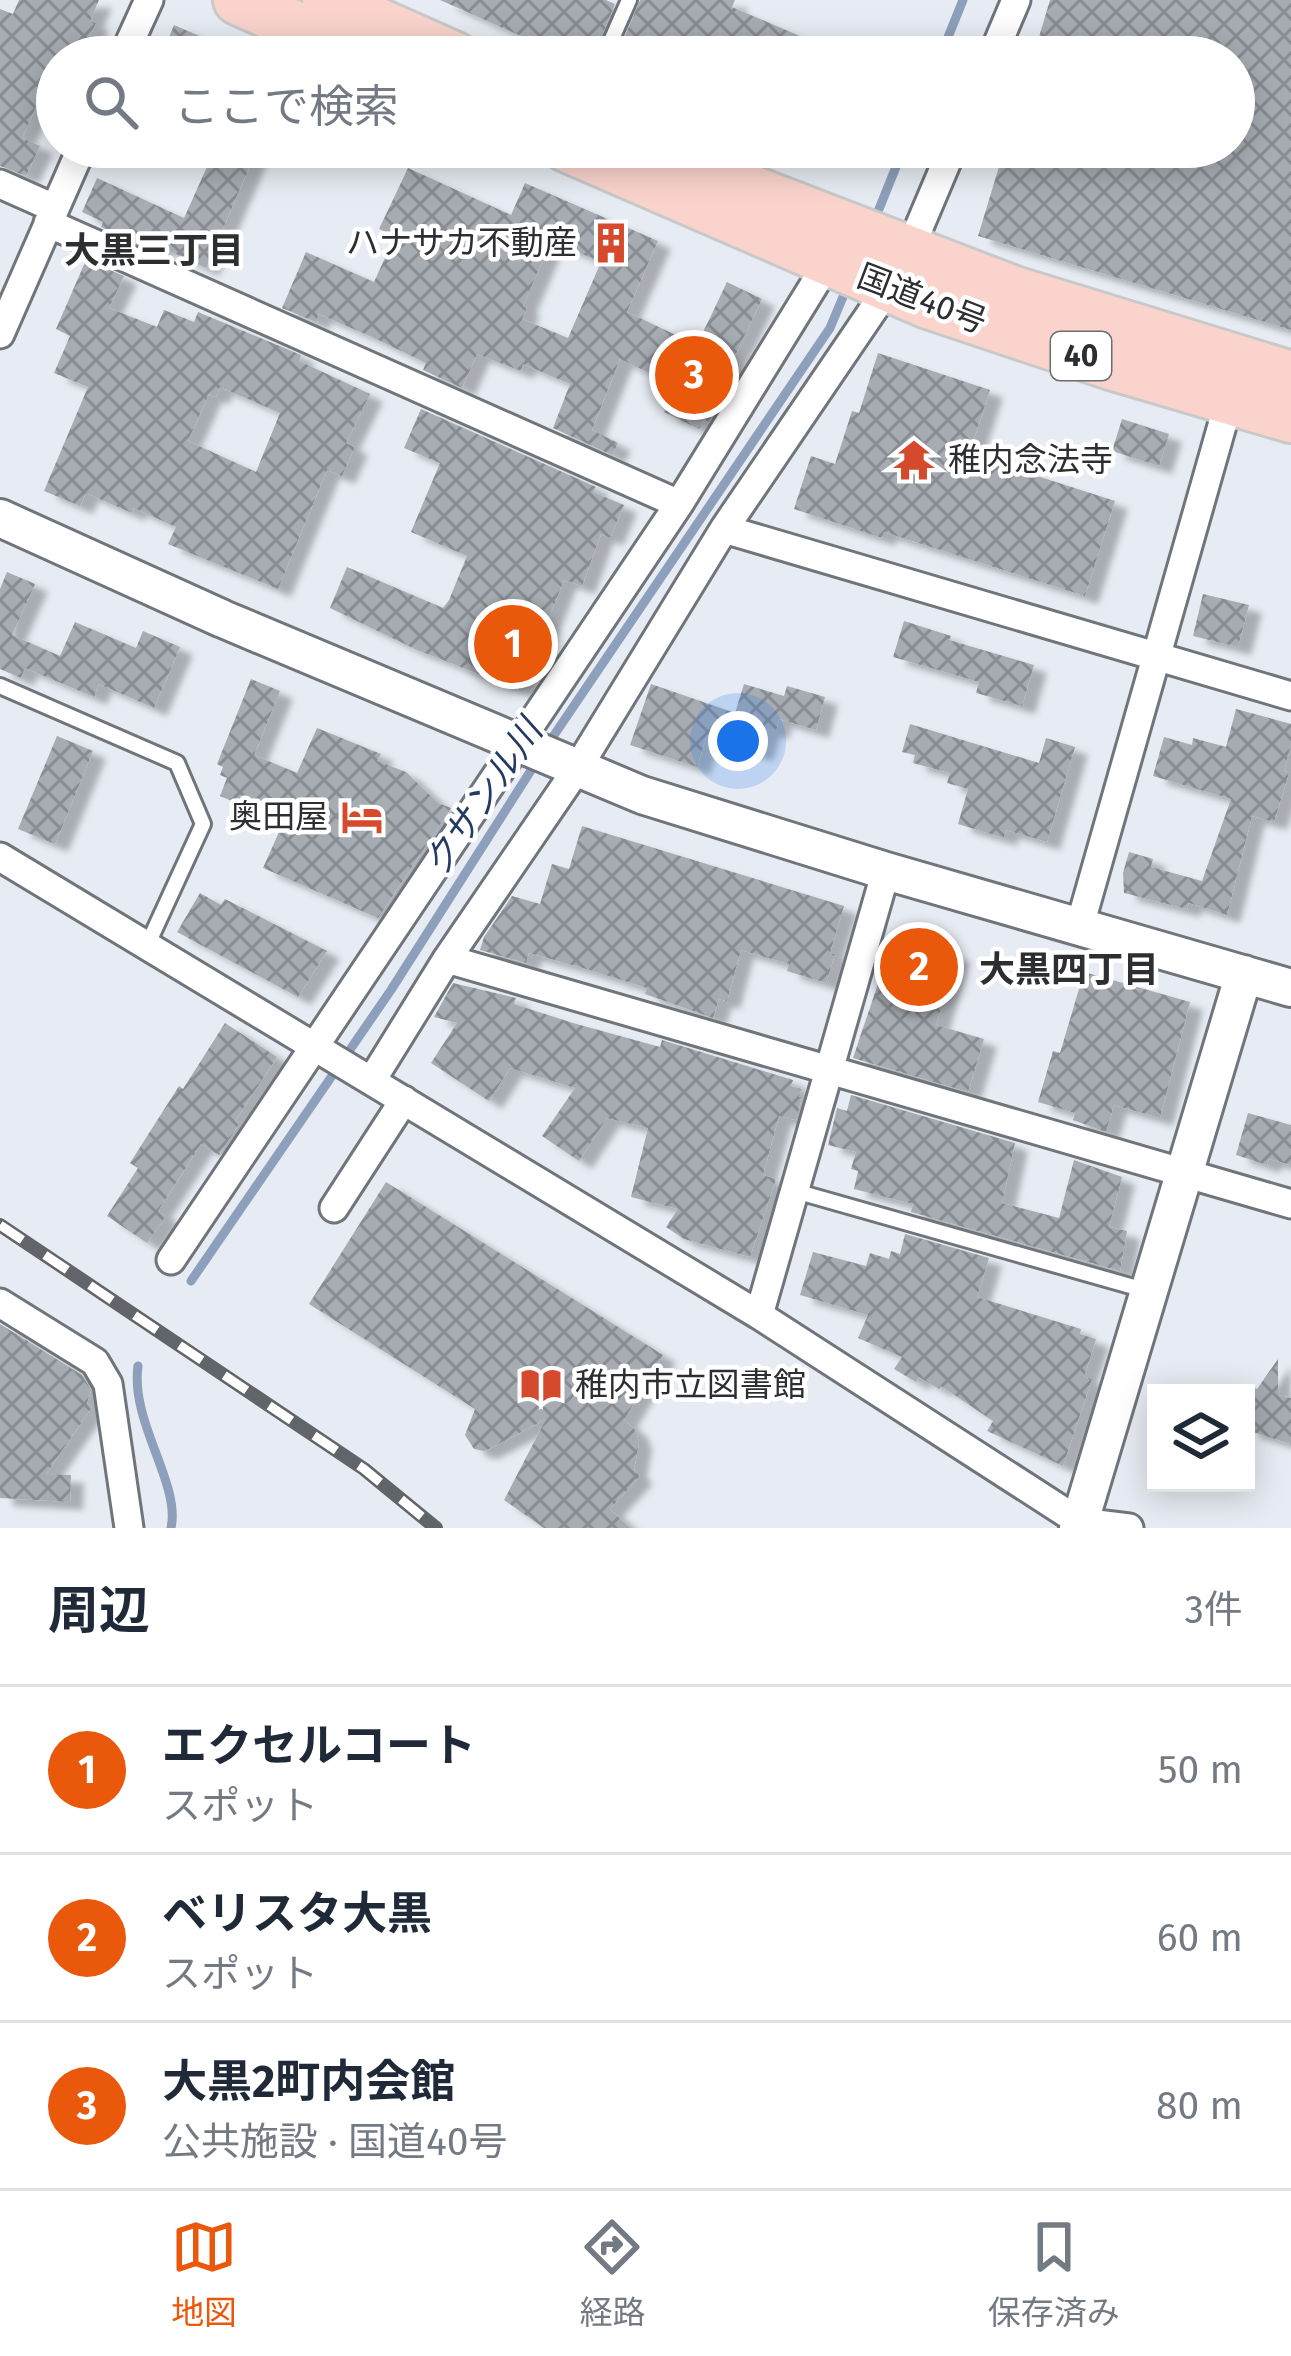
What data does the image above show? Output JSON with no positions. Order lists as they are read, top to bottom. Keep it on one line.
{"streets":{"highway":["国道40号","40"]},"districts":["大黒三丁目","大黒四丁目"],"water":["クサンル川"],"places":{"building":["ハナサカ不動産"],"temple":["稚内念法寺"],"hotel":["奥田屋"],"library":["稚内市立図書館"]},"page":{"search":"ここで検索","pins":["3","1","2"],"heading":["周辺","3件"],"list":[{"mark":"1","name":"エクセルコート","note":"スポット","value":"50 m"},{"mark":"2","name":"ベリスタ大黒","note":"スポット","value":"60 m"},{"mark":"3","name":"大黒2町内会館","note":"公共施設 · 国道40号","value":"80 m"}],"nav":["地図","経路","保存済み"]}}
